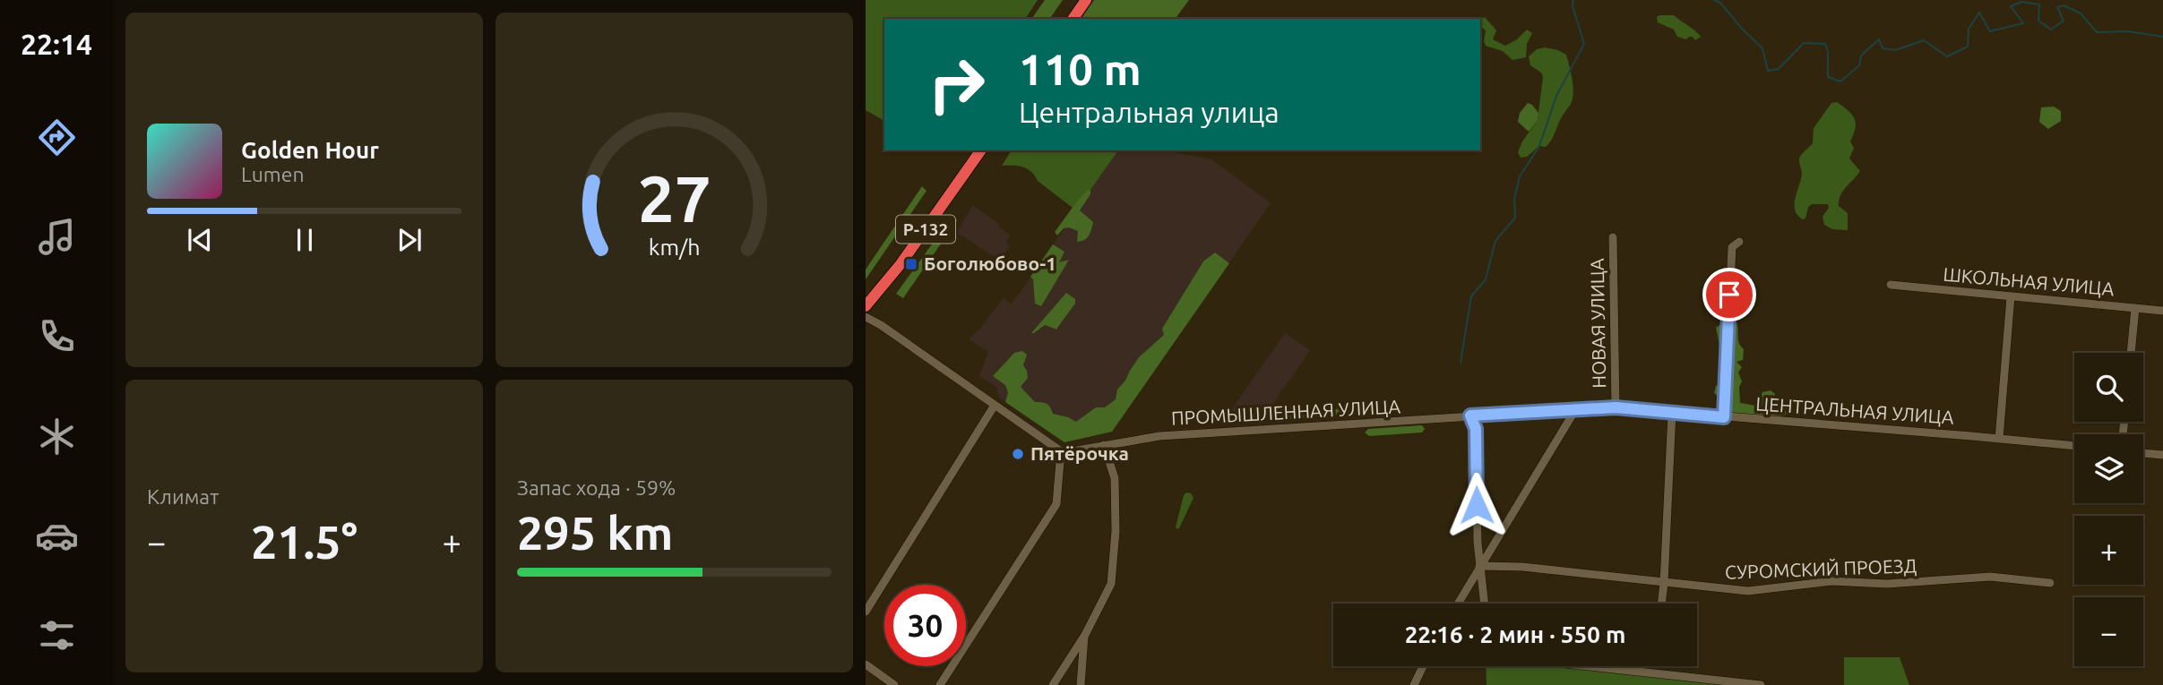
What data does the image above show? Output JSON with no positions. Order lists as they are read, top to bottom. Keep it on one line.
{"streets":{"highway":["Р-132"],"street":["ШКОЛЬНАЯ УЛИЦА","НОВАЯ УЛИЦА","ЦЕНТРАЛЬНАЯ УЛИЦА","ПРОМЫШЛЕННАЯ УЛИЦА","СУРОМСКИЙ ПРОЕЗД"]},"crossings":[["НОВАЯ УЛИЦА","ЦЕНТРАЛЬНАЯ УЛИЦА"],["ЦЕНТРАЛЬНАЯ УЛИЦА","ПРОМЫШЛЕННАЯ УЛИЦА"]],"places":{"transit":["Боголюбово-1"],"other":["Пятёрочка"]},"page":{"tabs":"22:14","turn":["110 m","Центральная улица"],"song":["Golden Hour","Lumen"],"map_buttons":["+","−"],"tile":["Климат",["Запас хода · 59%","295 km"]],"heat":["−","21.5°","+"],"limit":"30","trip":"22:16 · 2 мин · 550 m","gauge":["27","km/h"]}}
